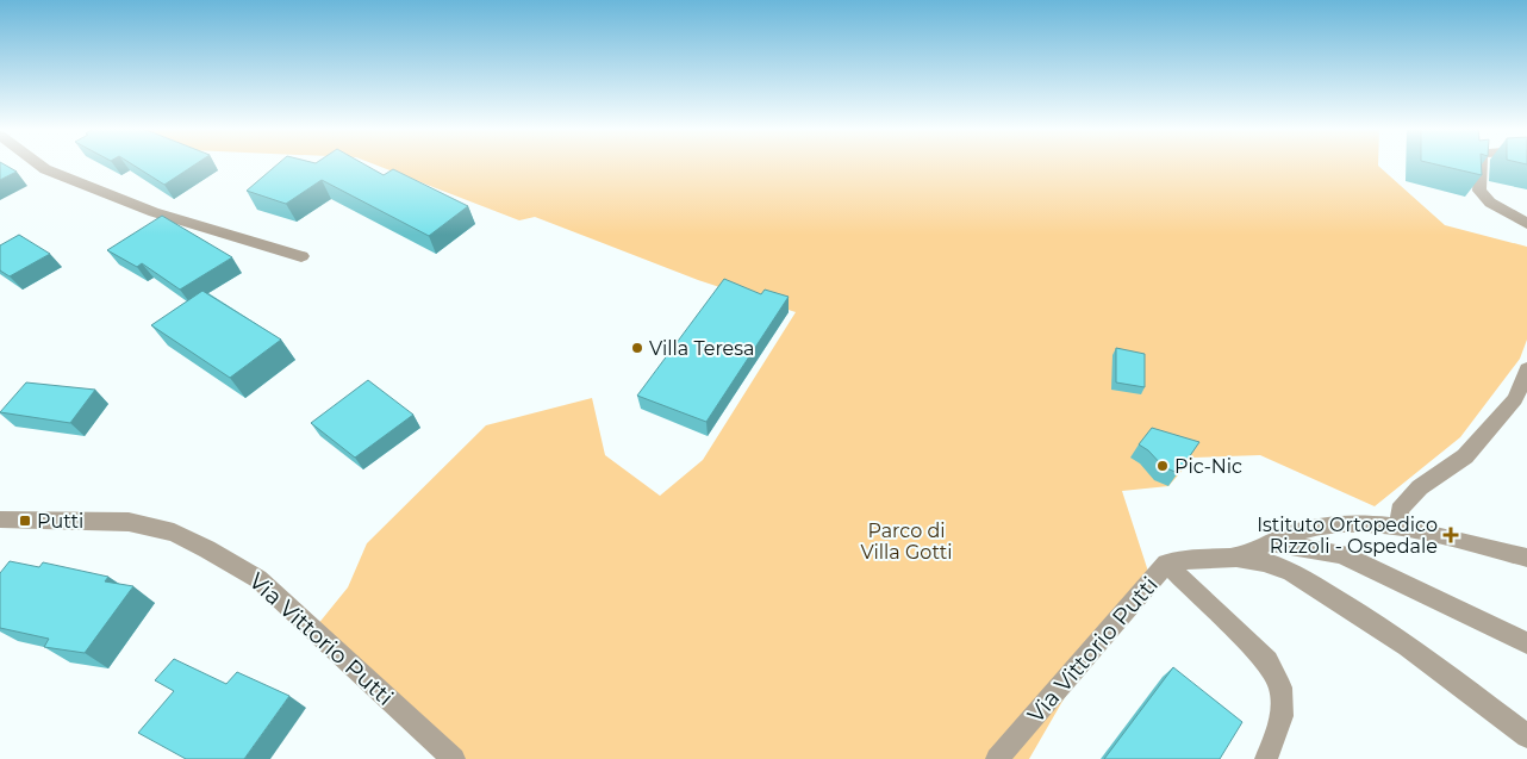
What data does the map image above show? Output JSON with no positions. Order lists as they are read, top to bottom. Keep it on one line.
{"streets":{"street":["Via Vittorio Putti"]},"parks":["Parco di Villa Gotti"],"places":{"other":["Villa Teresa","Pic-Nic"],"transit":["Putti"],"health":["Istituto Ortopedico Rizzoli - Ospedale"]}}
